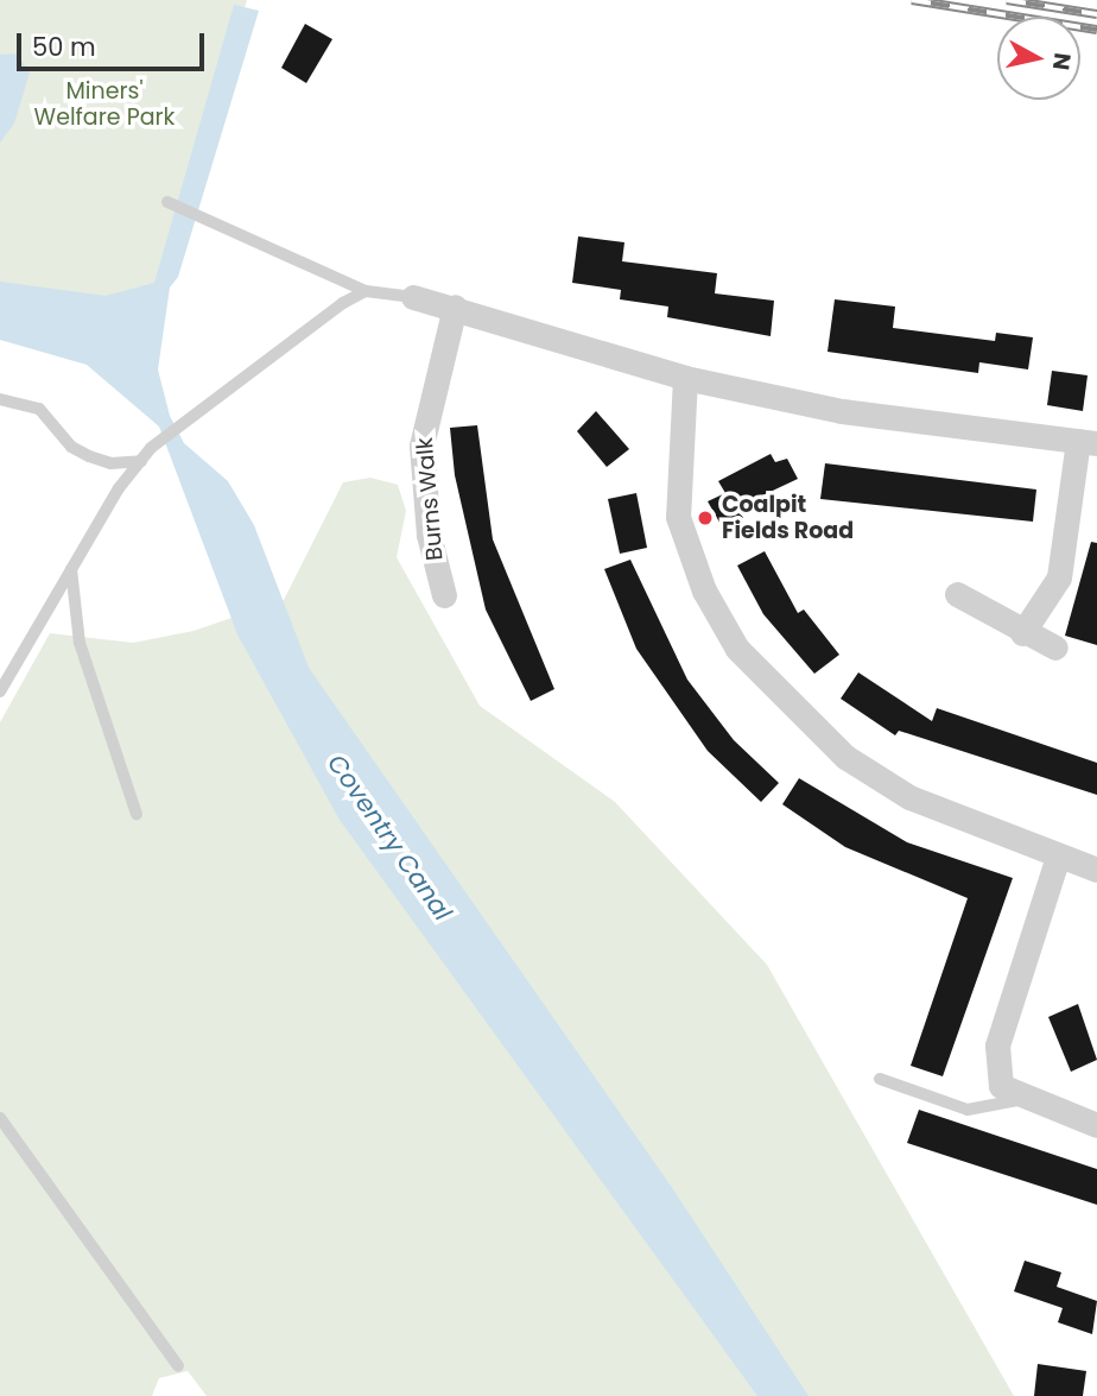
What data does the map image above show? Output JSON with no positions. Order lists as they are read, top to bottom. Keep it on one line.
{"streets":{"street":["Burns Walk"]},"water":["Coventry Canal"],"parks":["Miners' Welfare Park"],"places":["Coalpit Fields Road"],"scale_bar":"50 m","north":"right"}
